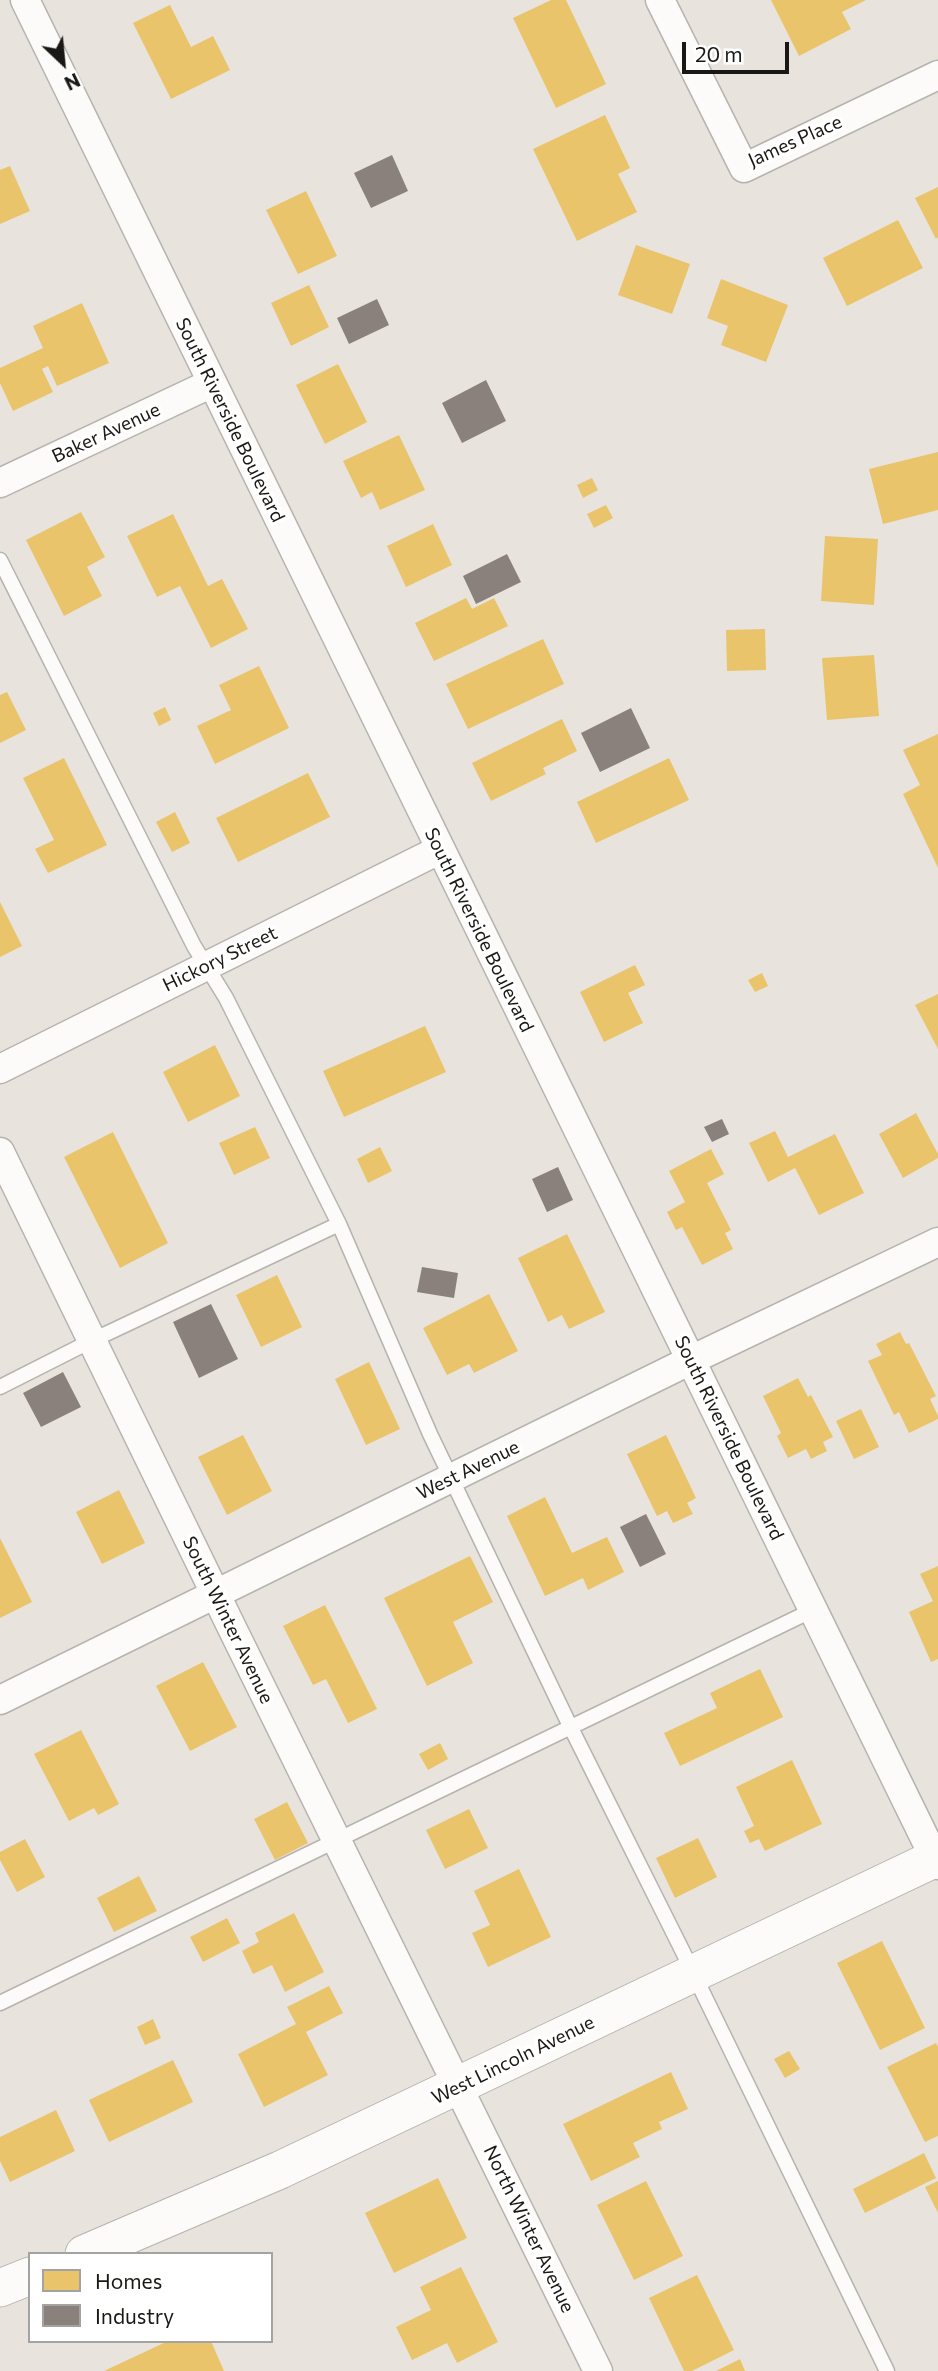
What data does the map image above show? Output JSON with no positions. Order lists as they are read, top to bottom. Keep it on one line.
{"streets":{"street":["James Place","South Riverside Boulevard","Baker Avenue","Hickory Street","West Avenue","South Winter Avenue","West Lincoln Avenue","North Winter Avenue"]},"crossings":[["South Riverside Boulevard","Baker Avenue"],["South Riverside Boulevard","Hickory Street"],["South Riverside Boulevard","West Avenue"],["South Riverside Boulevard","West Lincoln Avenue"],["West Avenue","South Winter Avenue"],["South Winter Avenue","West Lincoln Avenue"],["South Winter Avenue","North Winter Avenue"],["West Lincoln Avenue","North Winter Avenue"]],"legend":["Homes","Industry"],"scale_bar":"20 m","north":"bottom right"}
